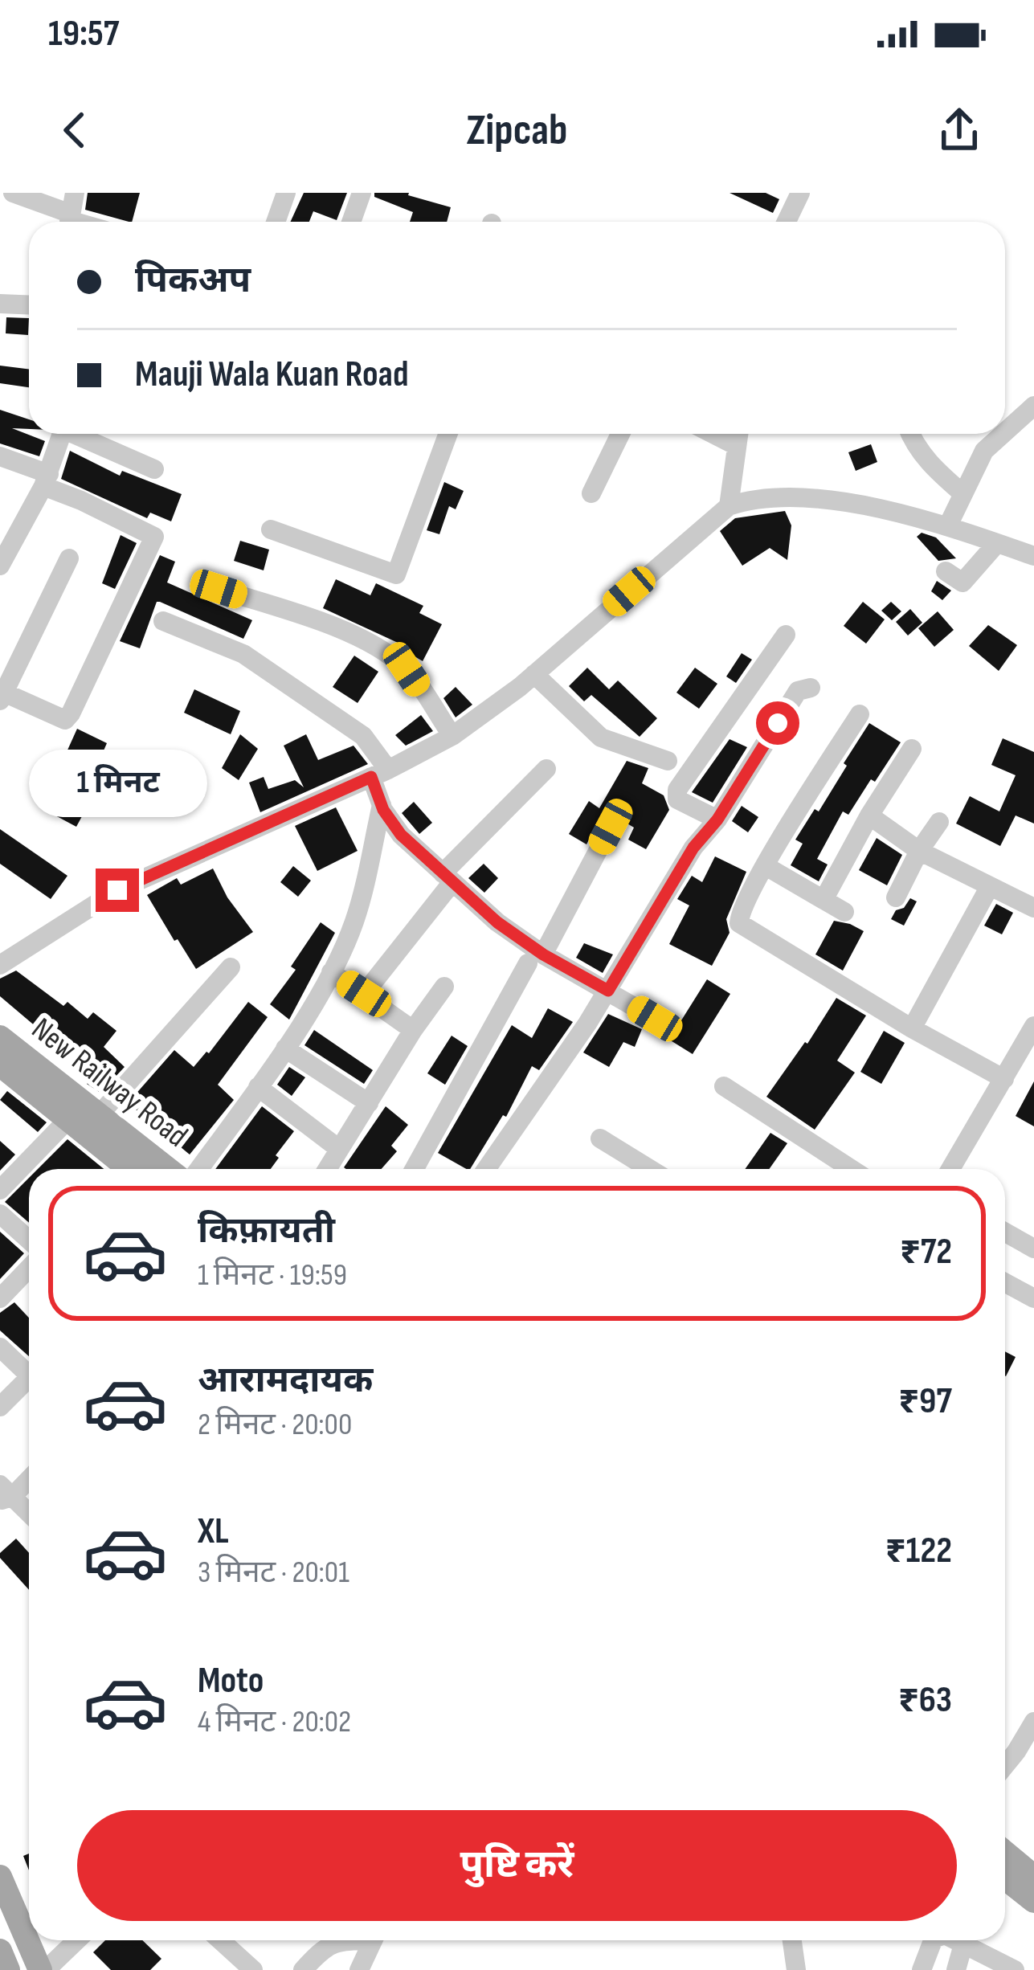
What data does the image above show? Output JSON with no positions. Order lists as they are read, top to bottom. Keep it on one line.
{"streets":{"main road":["New Railway Road"]},"page":{"status":"19:57","header":"Zipcab","banner":["पिकअप","Mauji Wala Kuan Road"],"bubble":"1 मिनट","list":[{"name":"किफ़ायती","note":"1 मिनट · 19:59","value":"₹72"},{"name":"आरामदायक","note":"2 मिनट · 20:00","value":"₹97"},{"name":"XL","note":"3 मिनट · 20:01","value":"₹122"},{"name":"Moto","note":"4 मिनट · 20:02","value":"₹63"}],"buttons":"पुष्टि करें"}}
